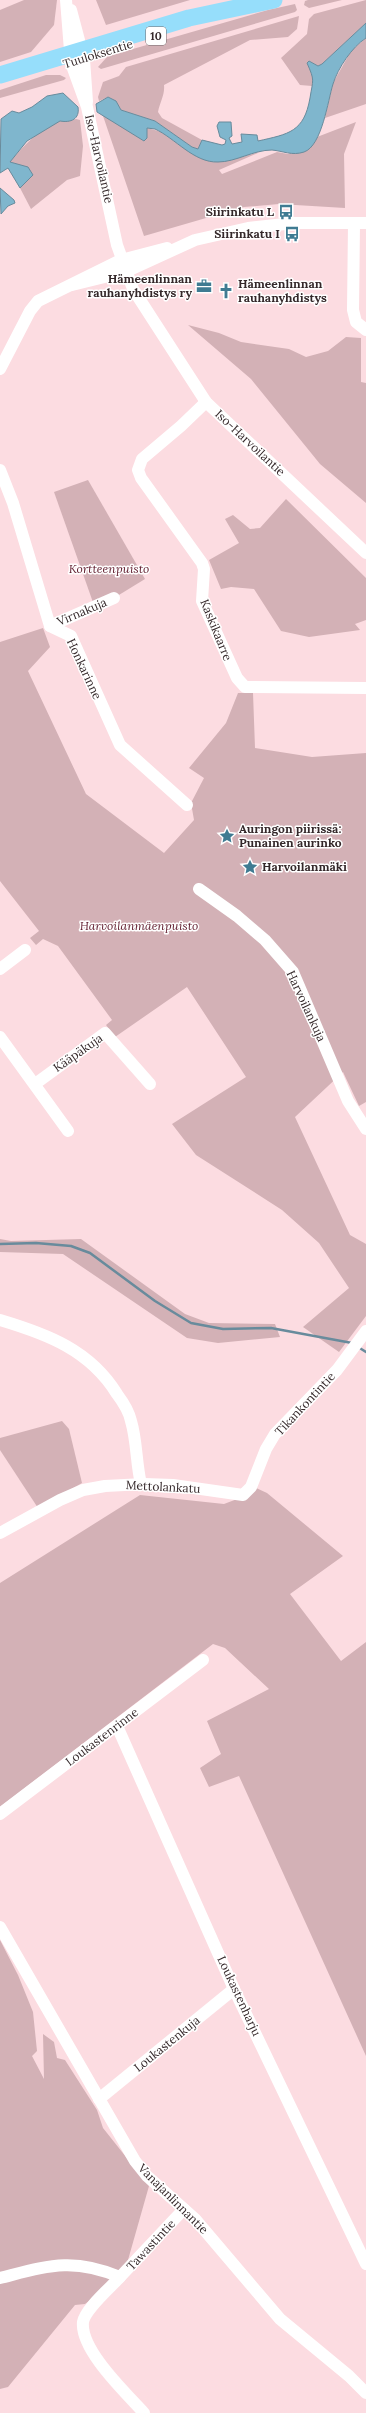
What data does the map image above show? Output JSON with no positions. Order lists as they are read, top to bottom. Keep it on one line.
{"streets":{"highway":["10","Tuuloksentie"],"street":["Iso-Harvoilantie","Virnakuja","Kaskikaarre","Honkarinne","Harvoilankuja","Kääpäkuja","Tikankontintie","Mettolankatu","Loukastenrinne","Loukastenharju","Loukastenkuja","Vanajanlinnantie","Tawastintie"]},"crossings":[["Tuuloksentie","Iso-Harvoilantie"],["Iso-Harvoilantie","Kaskikaarre"],["Virnakuja","Honkarinne"],["Tikankontintie","Mettolankatu"],["Loukastenrinne","Loukastenharju"],["Loukastenharju","Loukastenkuja"],["Loukastenkuja","Vanajanlinnantie"],["Vanajanlinnantie","Tawastintie"]],"parks":["Kortteenpuisto","Harvoilanmäenpuisto"],"places":{"bus stop":["Siirinkatu L","Siirinkatu I"],"office":["Hämeenlinnan rauhanyhdistys ry"],"church":["Hämeenlinnan rauhanyhdistys"],"place":["Auringon piirissä: Punainen aurinko","Harvoilanmäki"]}}
